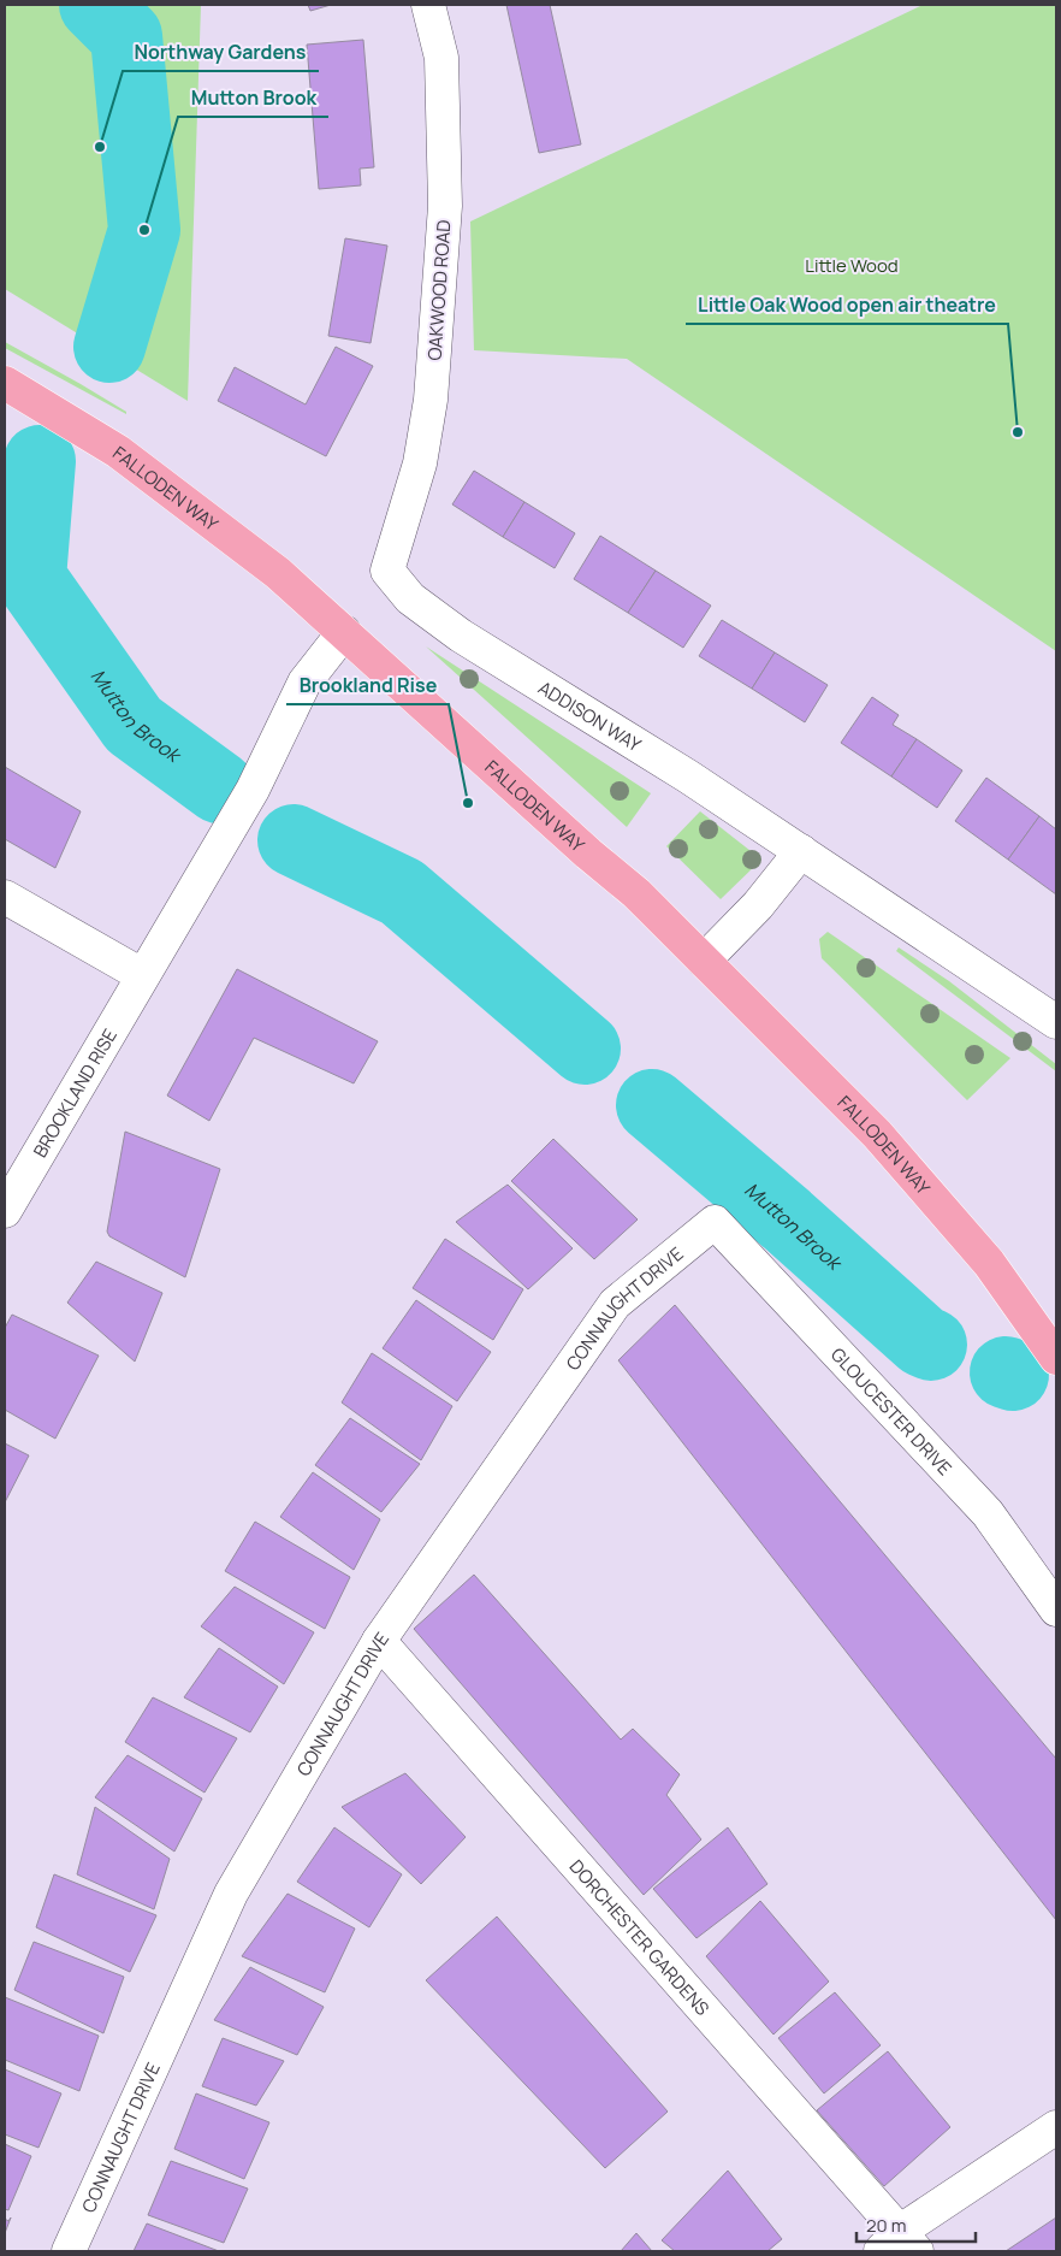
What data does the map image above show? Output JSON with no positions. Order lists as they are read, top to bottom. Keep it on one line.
{"streets":{"highway":["FALLODEN WAY"],"street":["OAKWOOD ROAD","ADDISON WAY","BROOKLAND RISE","CONNAUGHT DRIVE","GLOUCESTER DRIVE","DORCHESTER GARDENS"]},"crossings":[["OAKWOOD ROAD","ADDISON WAY"],["FALLODEN WAY","BROOKLAND RISE"],["CONNAUGHT DRIVE","GLOUCESTER DRIVE"],["CONNAUGHT DRIVE","DORCHESTER GARDENS"]],"water":["Mutton Brook"],"parks":["Little Wood"],"places":["Northway Gardens","Mutton Brook","Little Oak Wood open air theatre","Brookland Rise"],"scale_bar":"20 m"}
